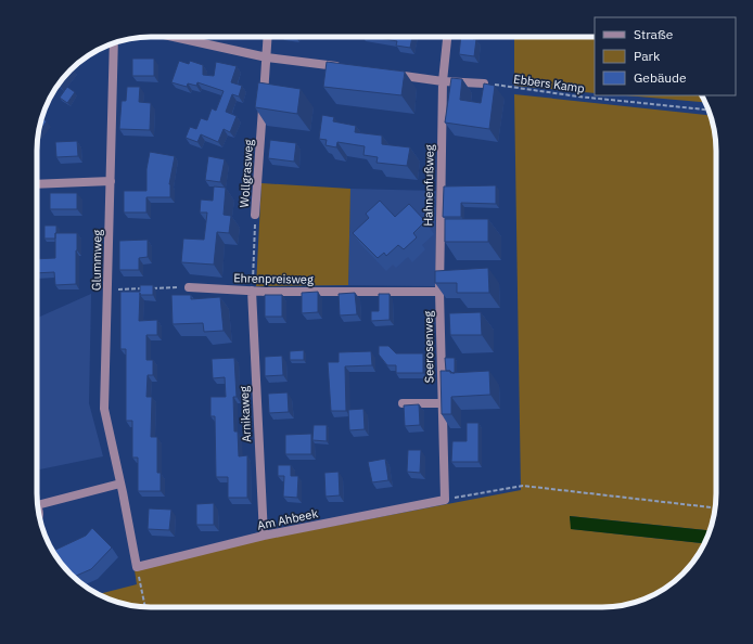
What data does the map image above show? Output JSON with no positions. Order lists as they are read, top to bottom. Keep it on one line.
{"streets":{"street":["Wollgrasweg","Hahnenfußweg","Glummweg","Ehrenpreisweg","Seerosenweg","Arnikaweg","Am Ahbeek"],"path":["Ebbers Kamp"]},"crossings":[["Wollgrasweg","Ehrenpreisweg"],["Wollgrasweg","Arnikaweg"],["Hahnenfußweg","Ehrenpreisweg"],["Hahnenfußweg","Seerosenweg"],["Glummweg","Am Ahbeek"],["Ehrenpreisweg","Seerosenweg"],["Ehrenpreisweg","Arnikaweg"],["Seerosenweg","Am Ahbeek"],["Arnikaweg","Am Ahbeek"]],"legend":["Straße","Park","Gebäude"]}
